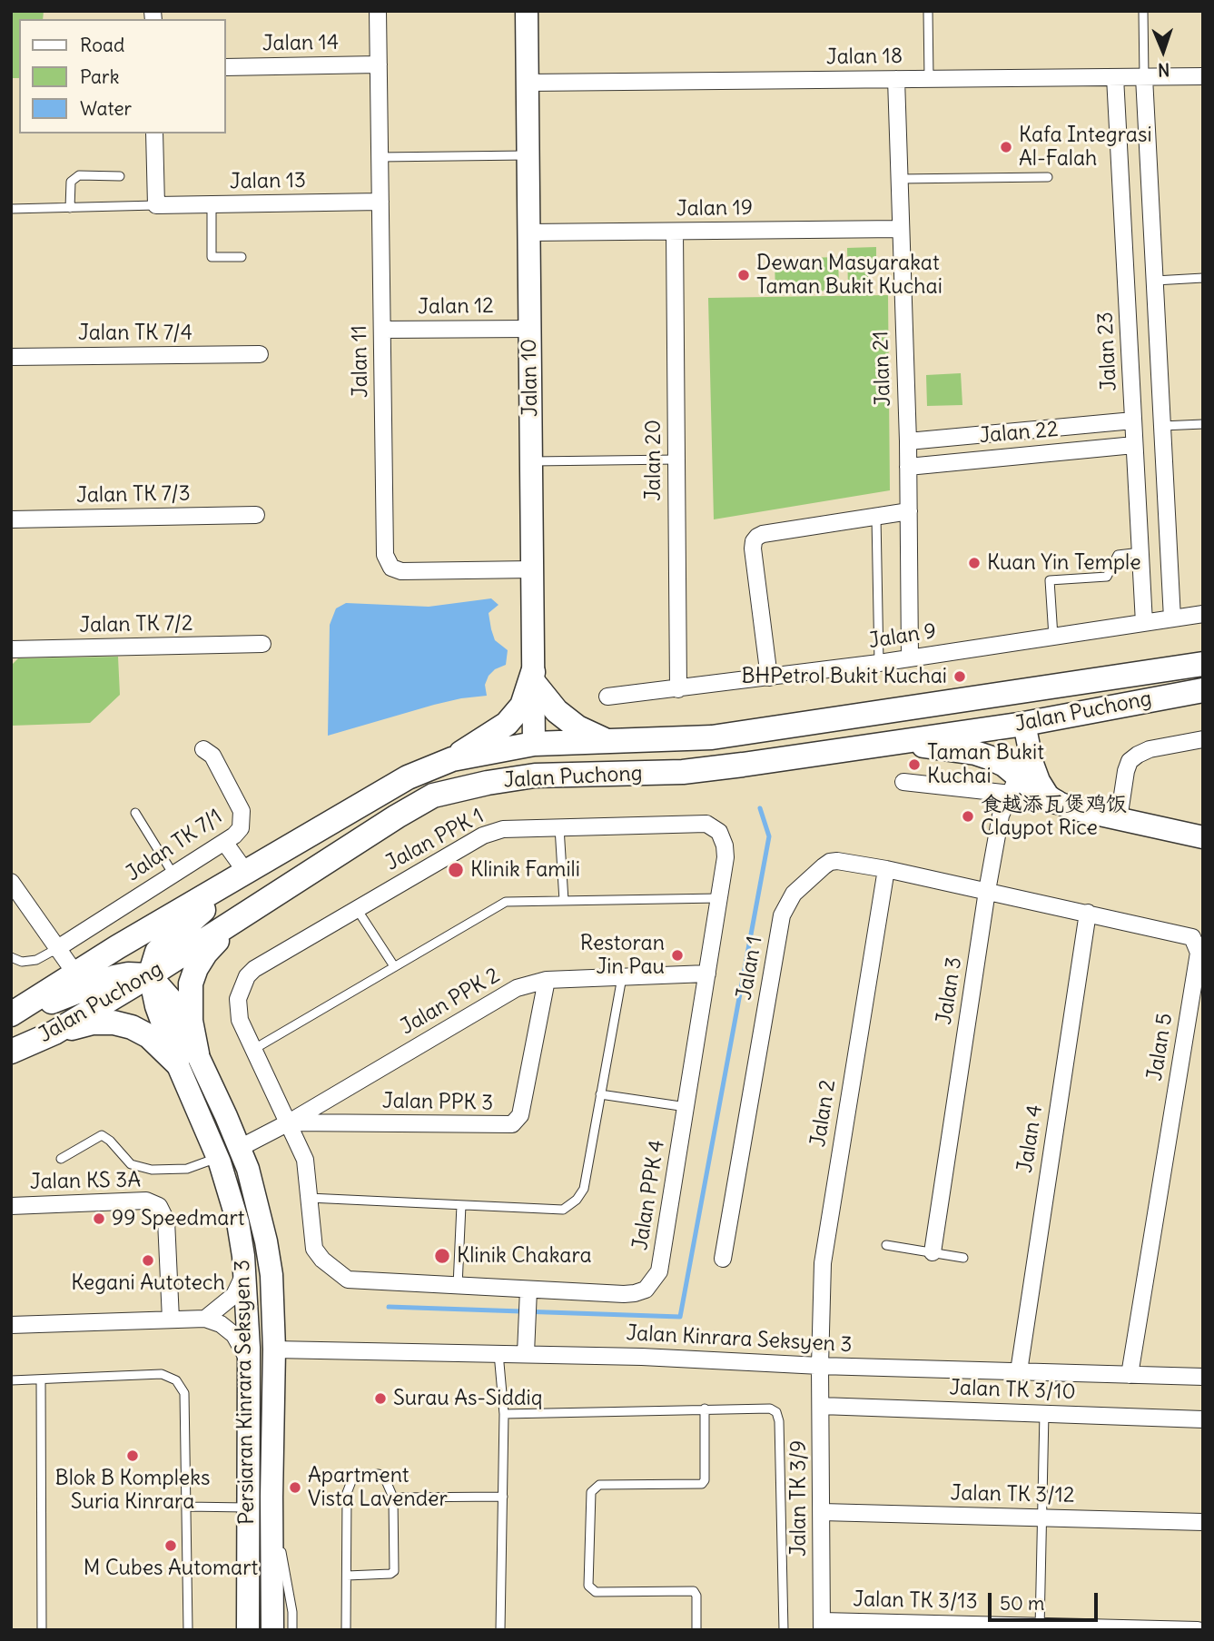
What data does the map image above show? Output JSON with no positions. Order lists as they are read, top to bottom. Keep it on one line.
{"streets":{"main road":["Jalan 10","Jalan Puchong","Persiaran Kinrara Seksyen 3"],"street":["Jalan 14","Jalan 18","Jalan 13","Jalan 19","Jalan 12","Jalan TK 7/4","Jalan 23","Jalan 11","Jalan 21","Jalan 22","Jalan 20","Jalan TK 7/3","Jalan TK 7/2","Jalan 9","Jalan PPK 1","Jalan TK 7/1","Jalan 1","Jalan 3","Jalan PPK 2","Jalan 5","Jalan PPK 3","Jalan 2","Jalan 4","Jalan KS 3A","Jalan PPK 4","Jalan Kinrara Seksyen 3","Jalan TK 3/10","Jalan TK 3/12","Jalan TK 3/9","Jalan TK 3/13"]},"crossings":[["Jalan 14","Jalan 11"],["Jalan 18","Jalan 23"],["Jalan 18","Jalan 21"],["Jalan 18","Jalan 10"],["Jalan 13","Jalan 11"],["Jalan 19","Jalan 21"],["Jalan 19","Jalan 10"],["Jalan 19","Jalan 20"],["Jalan 12","Jalan 11"],["Jalan 12","Jalan 10"],["Jalan 23","Jalan 22"],["Jalan 23","Jalan 9"],["Jalan 11","Jalan 10"],["Jalan 21","Jalan 22"],["Jalan 21","Jalan 9"],["Jalan 10","Jalan Puchong"],["Jalan 20","Jalan 9"],["Jalan Puchong","Jalan 3"],["Jalan Puchong","Persiaran Kinrara Seksyen 3"],["Jalan PPK 1","Jalan PPK 2"],["Jalan PPK 1","Jalan PPK 3"],["Jalan PPK 1","Jalan PPK 4"],["Jalan 1","Jalan 3"],["Jalan 1","Jalan 5"],["Jalan 1","Jalan 2"],["Jalan 3","Jalan 5"],["Jalan PPK 2","Jalan PPK 3"],["Jalan PPK 2","Jalan PPK 4"],["Jalan PPK 2","Persiaran Kinrara Seksyen 3"],["Jalan 5","Jalan 4"],["Jalan 5","Jalan Kinrara Seksyen 3"],["Jalan PPK 3","Jalan PPK 4"],["Jalan 2","Jalan Kinrara Seksyen 3"],["Jalan 2","Jalan TK 3/9"],["Jalan 4","Jalan Kinrara Seksyen 3"],["Jalan Kinrara Seksyen 3","Persiaran Kinrara Seksyen 3"],["Jalan Kinrara Seksyen 3","Jalan TK 3/9"],["Jalan TK 3/10","Jalan TK 3/9"],["Jalan TK 3/12","Jalan TK 3/9"],["Jalan TK 3/9","Jalan TK 3/13"]],"places":["Kafa Integrasi Al-Falah","Dewan Masyarakat Taman Bukit Kuchai","Kuan Yin Temple","BHPetrol Bukit Kuchai","Taman Bukit Kuchai","食越添瓦煲鸡饭 Claypot Rice","Klinik Famili","Restoran Jin Pau","99 Speedmart","Klinik Chakara","Kegani Autotech","Surau As-Siddiq","Blok B Kompleks Suria Kinrara","Apartment Vista Lavender","M Cubes Automart"],"legend":["Road","Park","Water"],"scale_bar":"50 m","north":"bottom"}
